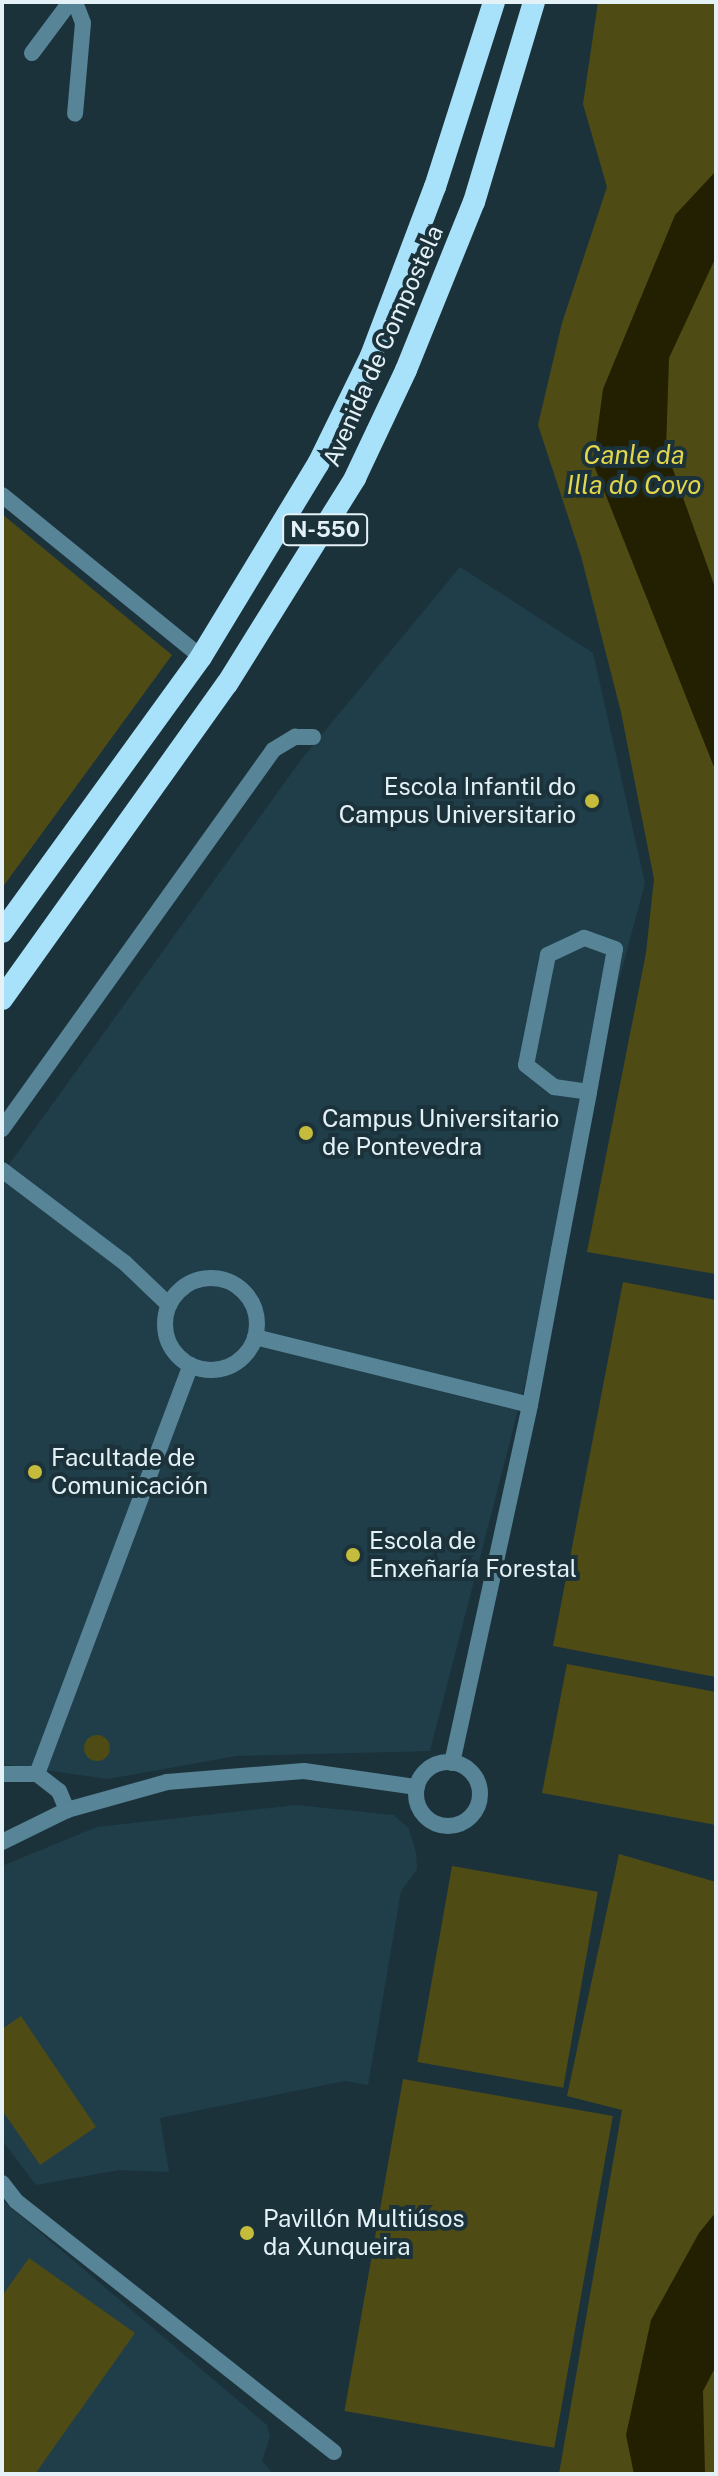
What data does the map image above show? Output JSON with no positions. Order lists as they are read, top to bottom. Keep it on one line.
{"streets":{"highway":["Avenida de Compostela","N-550"]},"water":["Canle da Illa do Covo"],"places":["Escola Infantil do Campus Universitario","Campus Universitario de Pontevedra","Facultade de Comunicación","Escola de Enxeñaría Forestal","Pavillón Multiúsos da Xunqueira"]}
